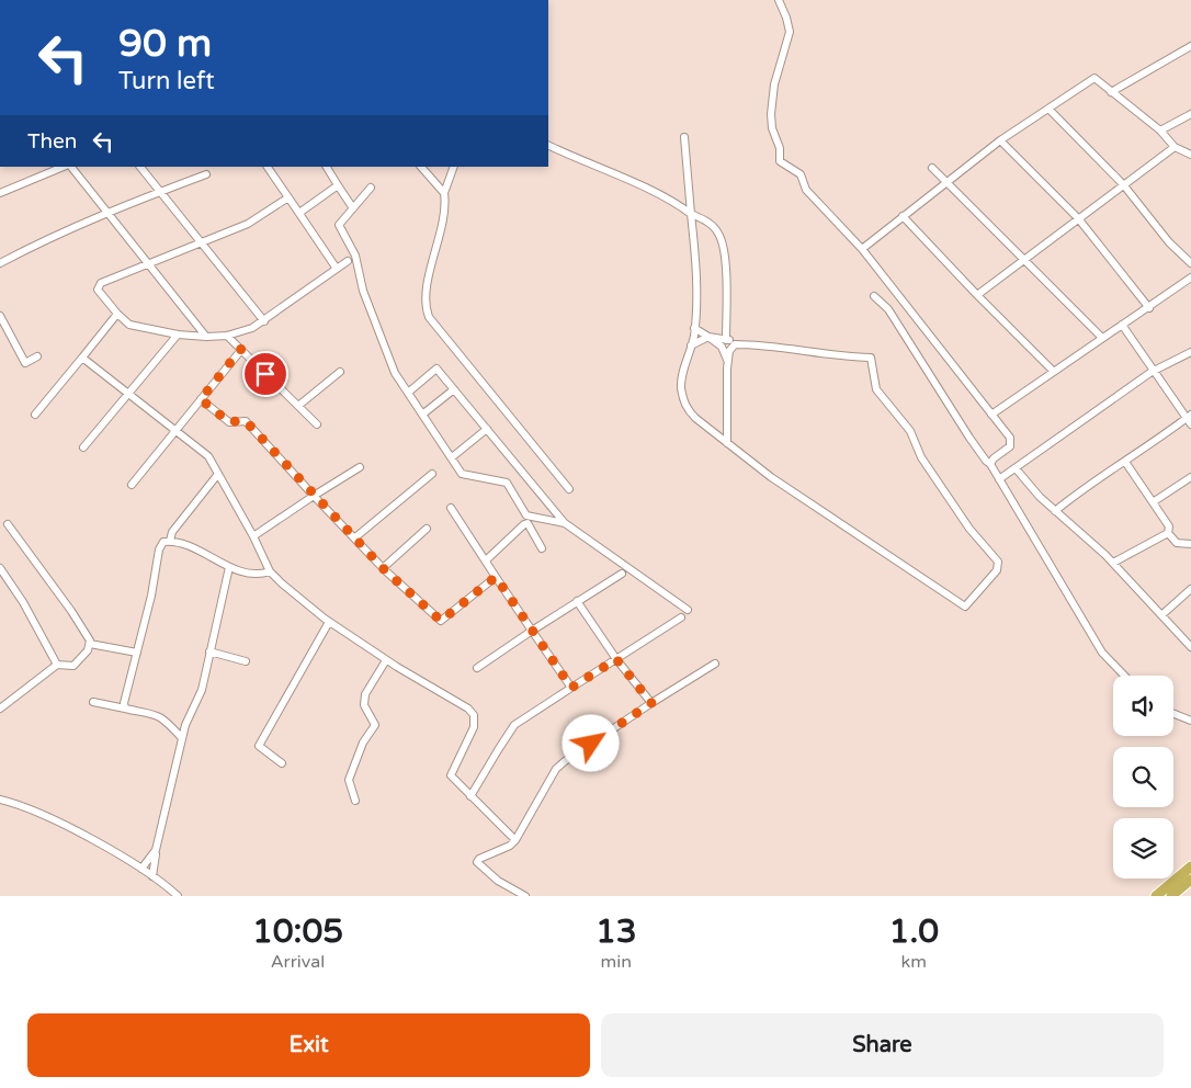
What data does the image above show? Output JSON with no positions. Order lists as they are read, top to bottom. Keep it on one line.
{"page":{"turn":["90 m","Turn left"],"then":"Then","eta":["10:05","Arrival","13","min","1.0","km"],"buttons":["Exit","Share"]}}
